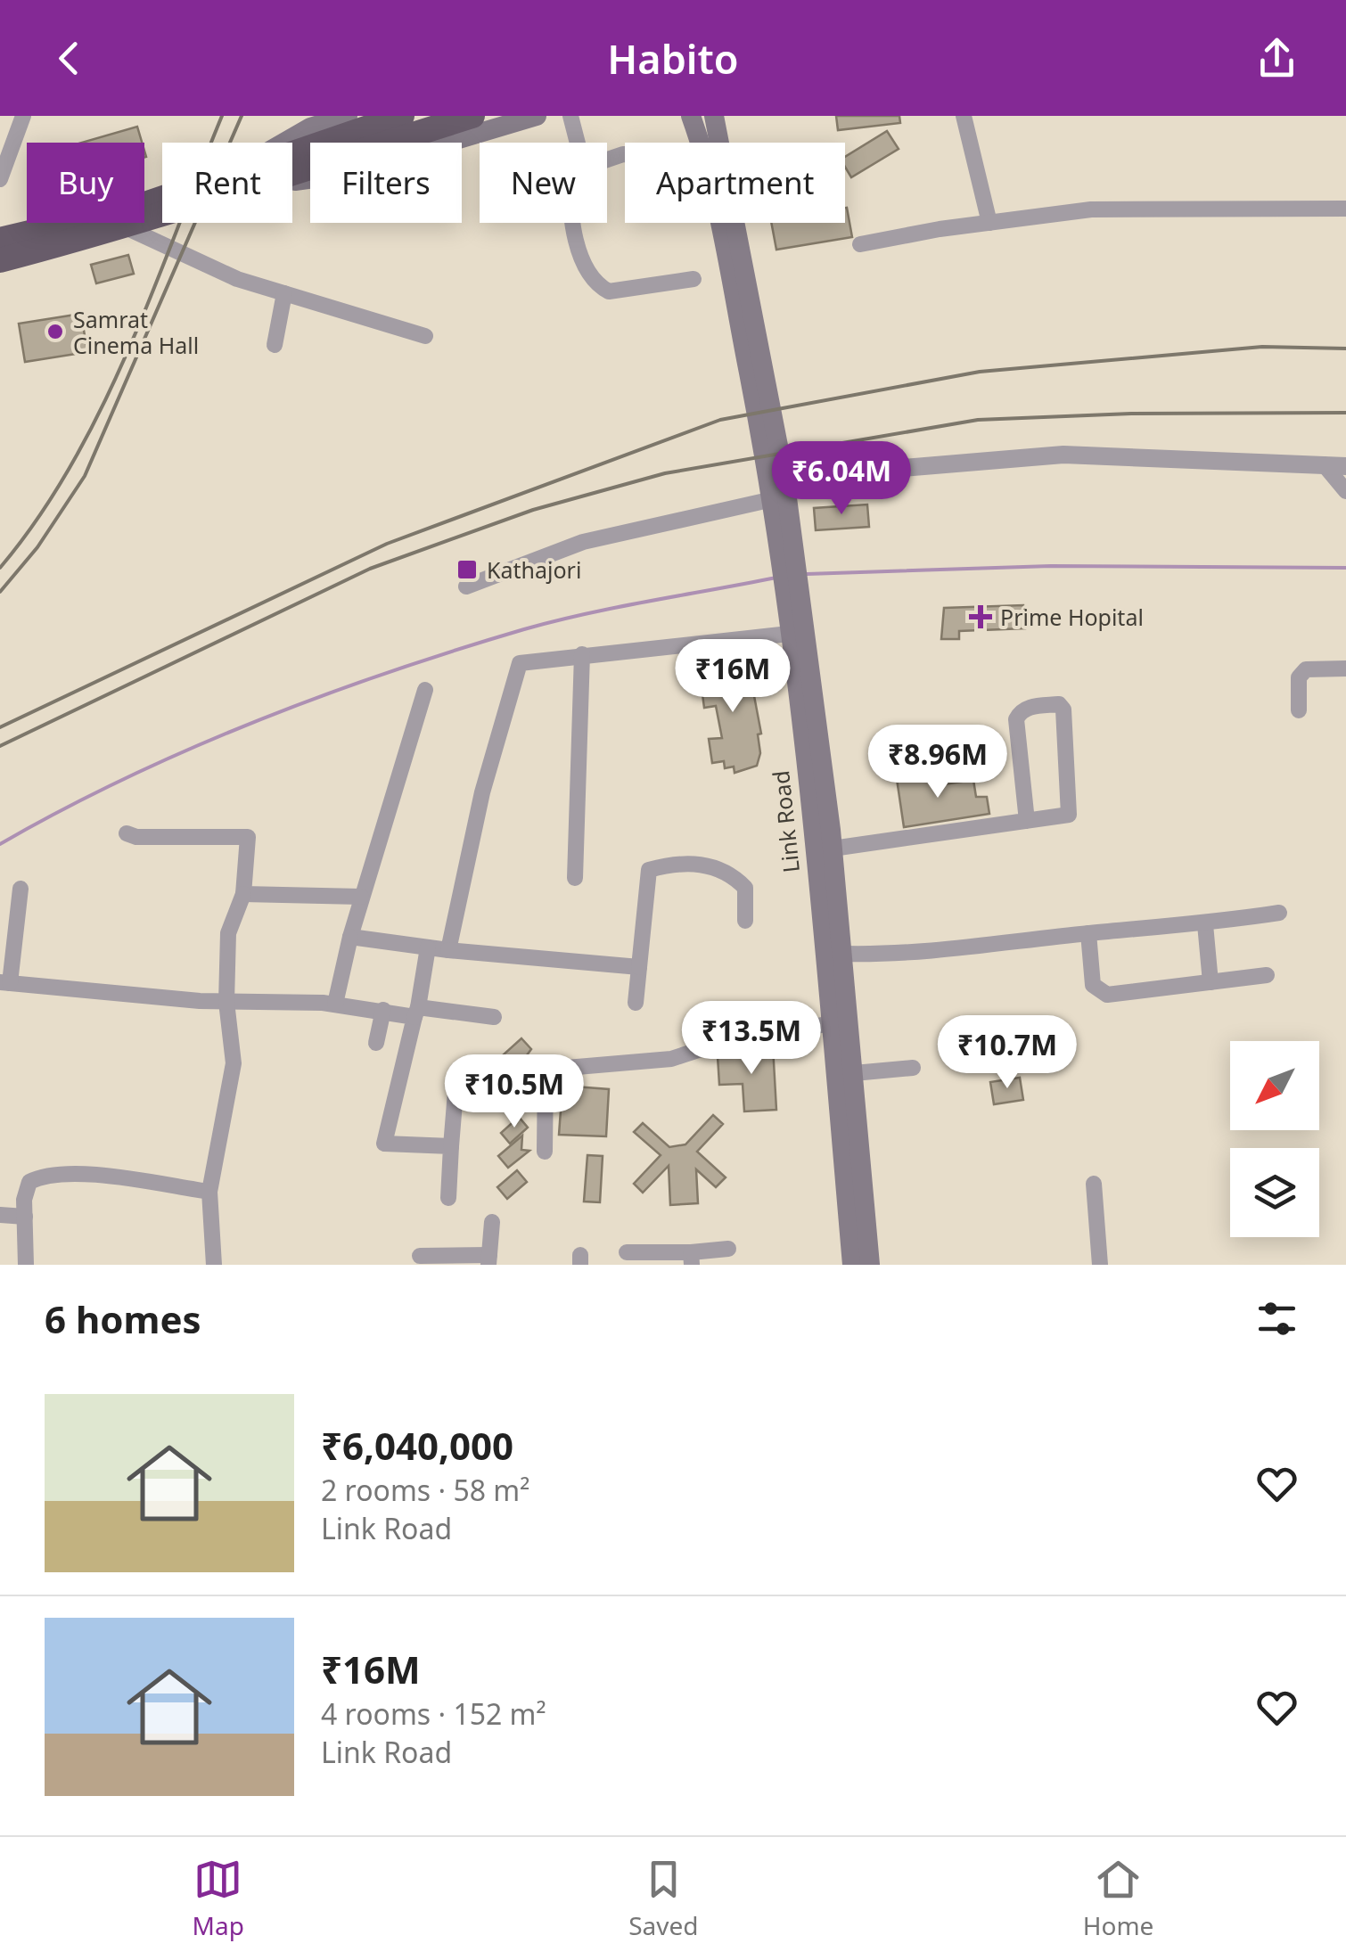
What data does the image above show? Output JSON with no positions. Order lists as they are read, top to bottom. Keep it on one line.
{"streets":{"main road":["Link Road"]},"places":{"other":["Samrat Cinema Hall"],"transit":["Kathajori"],"health":["Prime Hopital"]},"north":"bottom left","page":{"header":"Habito","chip":["Buy","Rent","Filters","New","Apartment"],"price":["₹6.04M","₹16M","₹8.96M","₹13.5M","₹10.7M","₹10.5M"],"heading":"6 homes","list":[{"name":"₹6,040,000","note":"2 rooms · 58 m² · Link Road"},{"name":"₹16M","note":"4 rooms · 152 m² · Link Road"}],"tabs":["Map","Saved","Home"]}}
